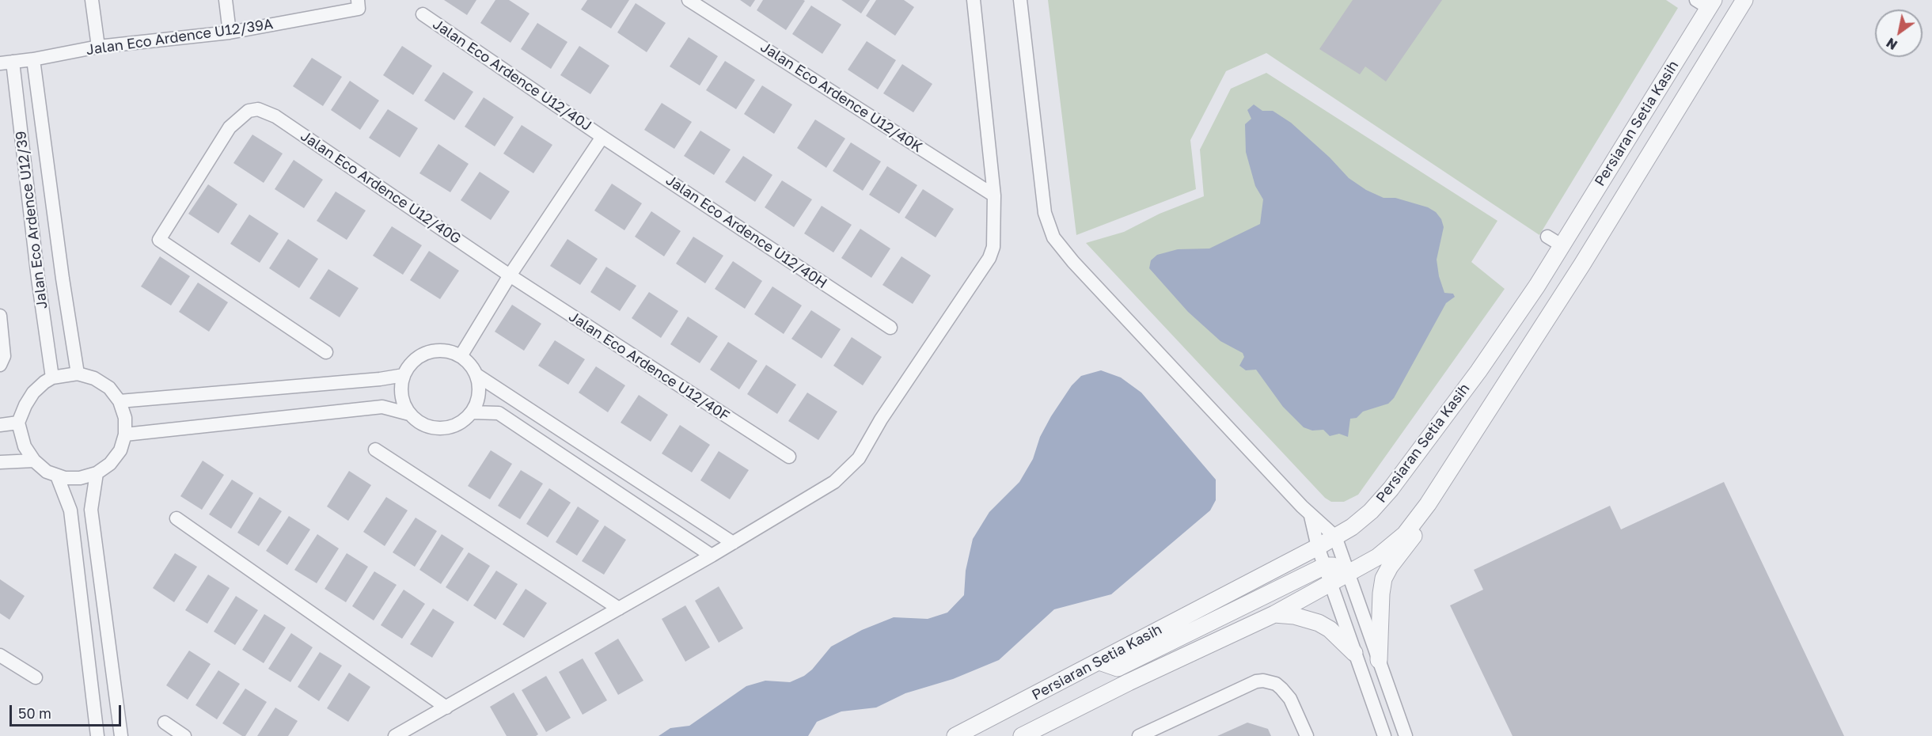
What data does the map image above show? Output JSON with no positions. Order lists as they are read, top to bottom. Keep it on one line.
{"streets":{"street":["Jalan Eco Ardence U12/39A","Jalan Eco Ardence U12/40J","Jalan Eco Ardence U12/40K","Persiaran Setia Kasih","Jalan Eco Ardence U12/40G","Jalan Eco Ardence U12/39","Jalan Eco Ardence U12/40H","Jalan Eco Ardence U12/40F"]},"crossings":[["Jalan Eco Ardence U12/39A","Jalan Eco Ardence U12/39"],["Jalan Eco Ardence U12/40J","Jalan Eco Ardence U12/40H"],["Jalan Eco Ardence U12/40G","Jalan Eco Ardence U12/40F"]],"scale_bar":"50 m","north":"bottom left"}
